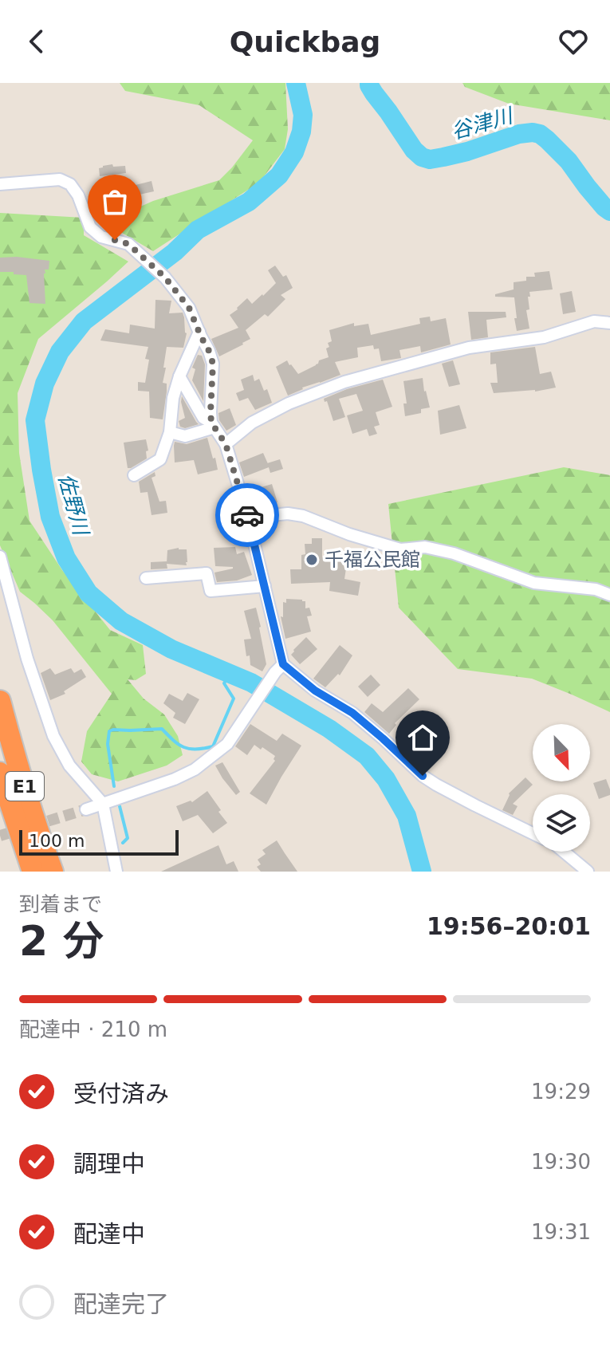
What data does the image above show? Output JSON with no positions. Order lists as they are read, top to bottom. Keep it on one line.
{"streets":{"highway":["E1"]},"water":["谷津川","佐野川"],"places":["千福公民館"],"scale_bar":"100 m","north":"bottom right","page":{"header":"Quickbag","scale":"100 m","heading":["2 分","到着まで","19:56–20:01"],"bar":"配達中 · 210 m","list":[["受付済み","19:29"],["調理中","19:30"],["配達中","19:31"],"配達完了"]}}
